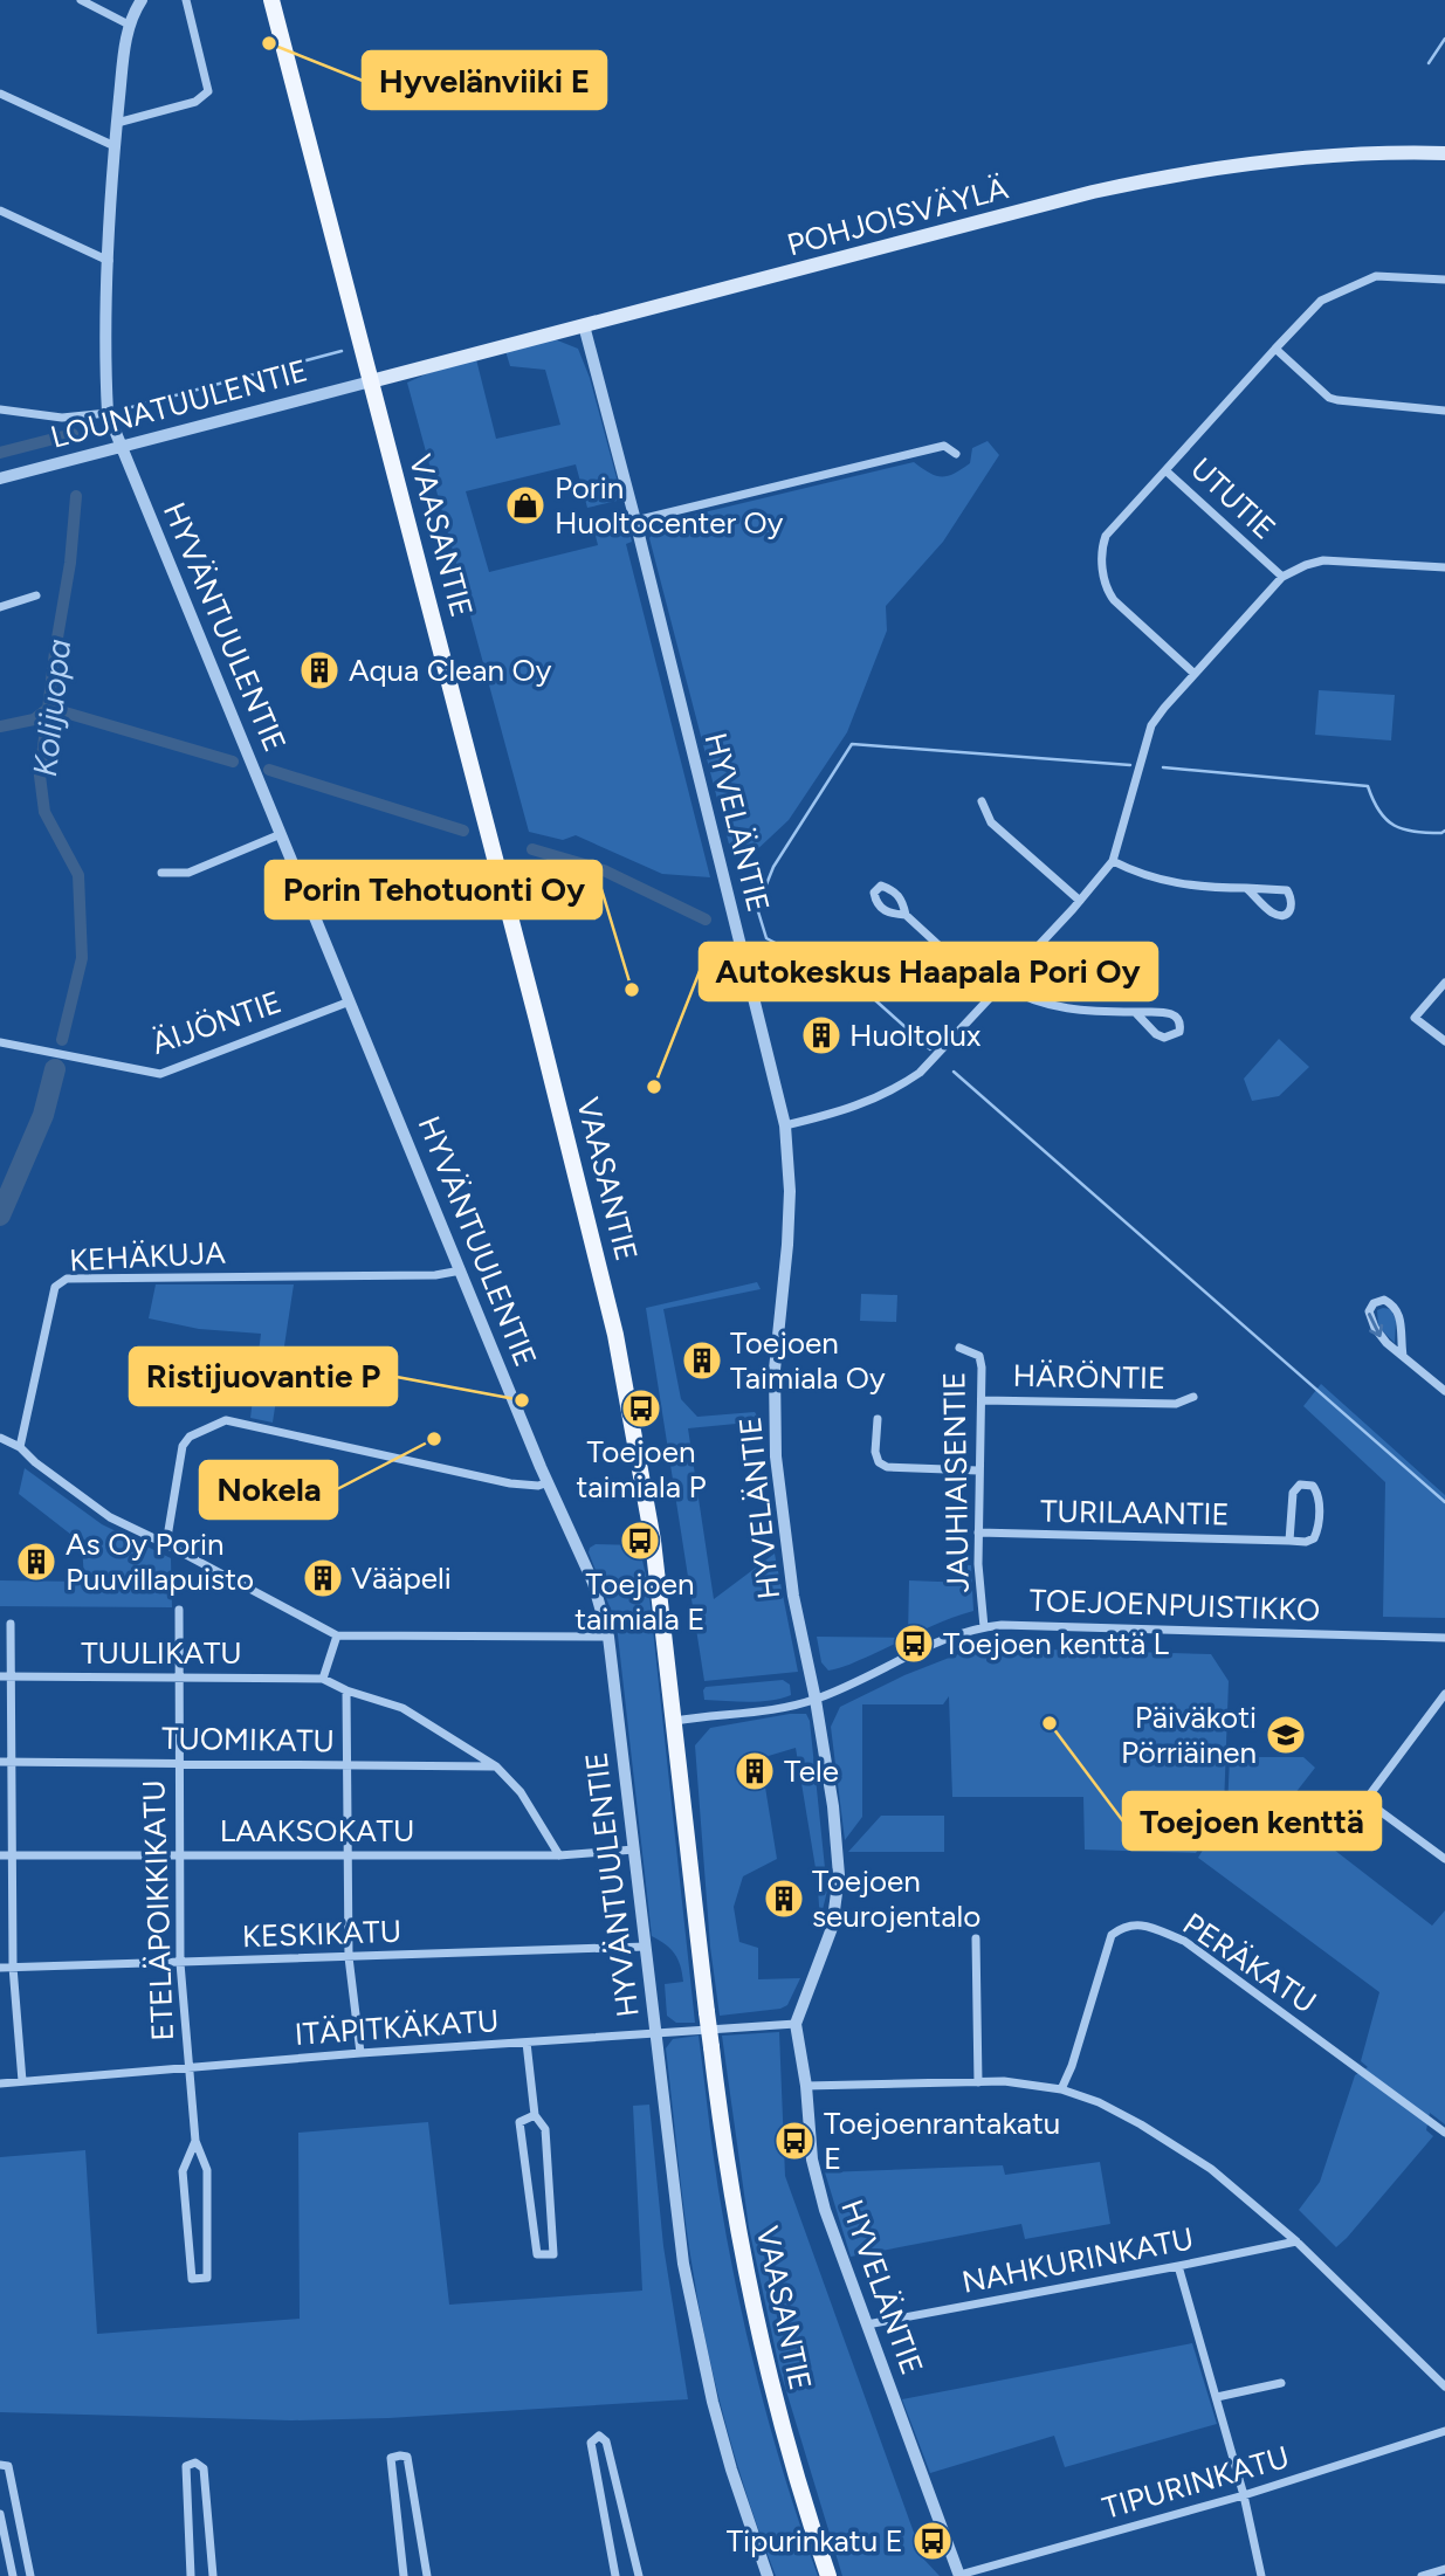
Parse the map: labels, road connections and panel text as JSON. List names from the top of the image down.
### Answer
{
  "streets": {
    "main road": ["POHJOISVÄYLÄ", "VAASANTIE"],
    "street": [
      "LOUNATUULENTIE",
      "UTUTIE",
      "HYVÄNTUULENTIE",
      "HYVELÄNTIE",
      "ÄIJÖNTIE",
      "KEHÄKUJA",
      "HÄRÖNTIE",
      "JAUHIAISENTIE",
      "TURILAANTIE",
      "TOEJOENPUISTIKKO",
      "TUULIKATU",
      "TUOMIKATU",
      "LAAKSOKATU",
      "ETELÄPOIKKIKATU",
      "KESKIKATU",
      "PERÄKATU",
      "ITÄPITKÄKATU",
      "NAHKURINKATU",
      "TIPURINKATU"
    ]
  },
  "crossings": [
    ["POHJOISVÄYLÄ", "LOUNATUULENTIE"],
    ["POHJOISVÄYLÄ", "VAASANTIE"],
    ["POHJOISVÄYLÄ", "HYVELÄNTIE"],
    ["LOUNATUULENTIE", "VAASANTIE"],
    ["LOUNATUULENTIE", "HYVÄNTUULENTIE"],
    ["VAASANTIE", "TOEJOENPUISTIKKO"],
    ["HYVÄNTUULENTIE", "ÄIJÖNTIE"],
    ["HYVÄNTUULENTIE", "KEHÄKUJA"],
    ["HYVÄNTUULENTIE", "LAAKSOKATU"],
    ["HYVÄNTUULENTIE", "KESKIKATU"],
    ["HYVÄNTUULENTIE", "ITÄPITKÄKATU"],
    ["HYVELÄNTIE", "TOEJOENPUISTIKKO"],
    ["HYVELÄNTIE", "ITÄPITKÄKATU"],
    ["HYVELÄNTIE", "NAHKURINKATU"],
    ["HYVELÄNTIE", "TIPURINKATU"],
    ["HÄRÖNTIE", "JAUHIAISENTIE"],
    ["JAUHIAISENTIE", "TURILAANTIE"],
    ["JAUHIAISENTIE", "TOEJOENPUISTIKKO"],
    ["TUULIKATU", "ETELÄPOIKKIKATU"],
    ["TUOMIKATU", "ETELÄPOIKKIKATU"],
    ["LAAKSOKATU", "ETELÄPOIKKIKATU"],
    ["ETELÄPOIKKIKATU", "KESKIKATU"],
    ["ETELÄPOIKKIKATU", "ITÄPITKÄKATU"]
  ],
  "water": ["Kolijuopa"],
  "places": {
    "other": [
      "Hyvelänviiki E",
      "Porin Tehotuonti Oy",
      "Autokeskus Haapala Pori Oy",
      "Ristijuovantie P",
      "Nokela",
      "Toejoen kenttä"
    ],
    "shop": ["Porin Huoltocenter Oy"],
    "building": [
      "Aqua Clean Oy",
      "Huoltolux",
      "Toejoen Taimiala Oy",
      "As Oy Porin Puuvillapuisto",
      "Vääpeli",
      "Tele",
      "Toejoen seurojentalo"
    ],
    "bus stop": [
      "Toejoen taimiala P",
      "Toejoen taimiala E",
      "Toejoen kenttä L",
      "Toejoenrantakatu E",
      "Tipurinkatu E"
    ],
    "school or university": ["Päiväkoti Pörriäinen"]
  }
}
